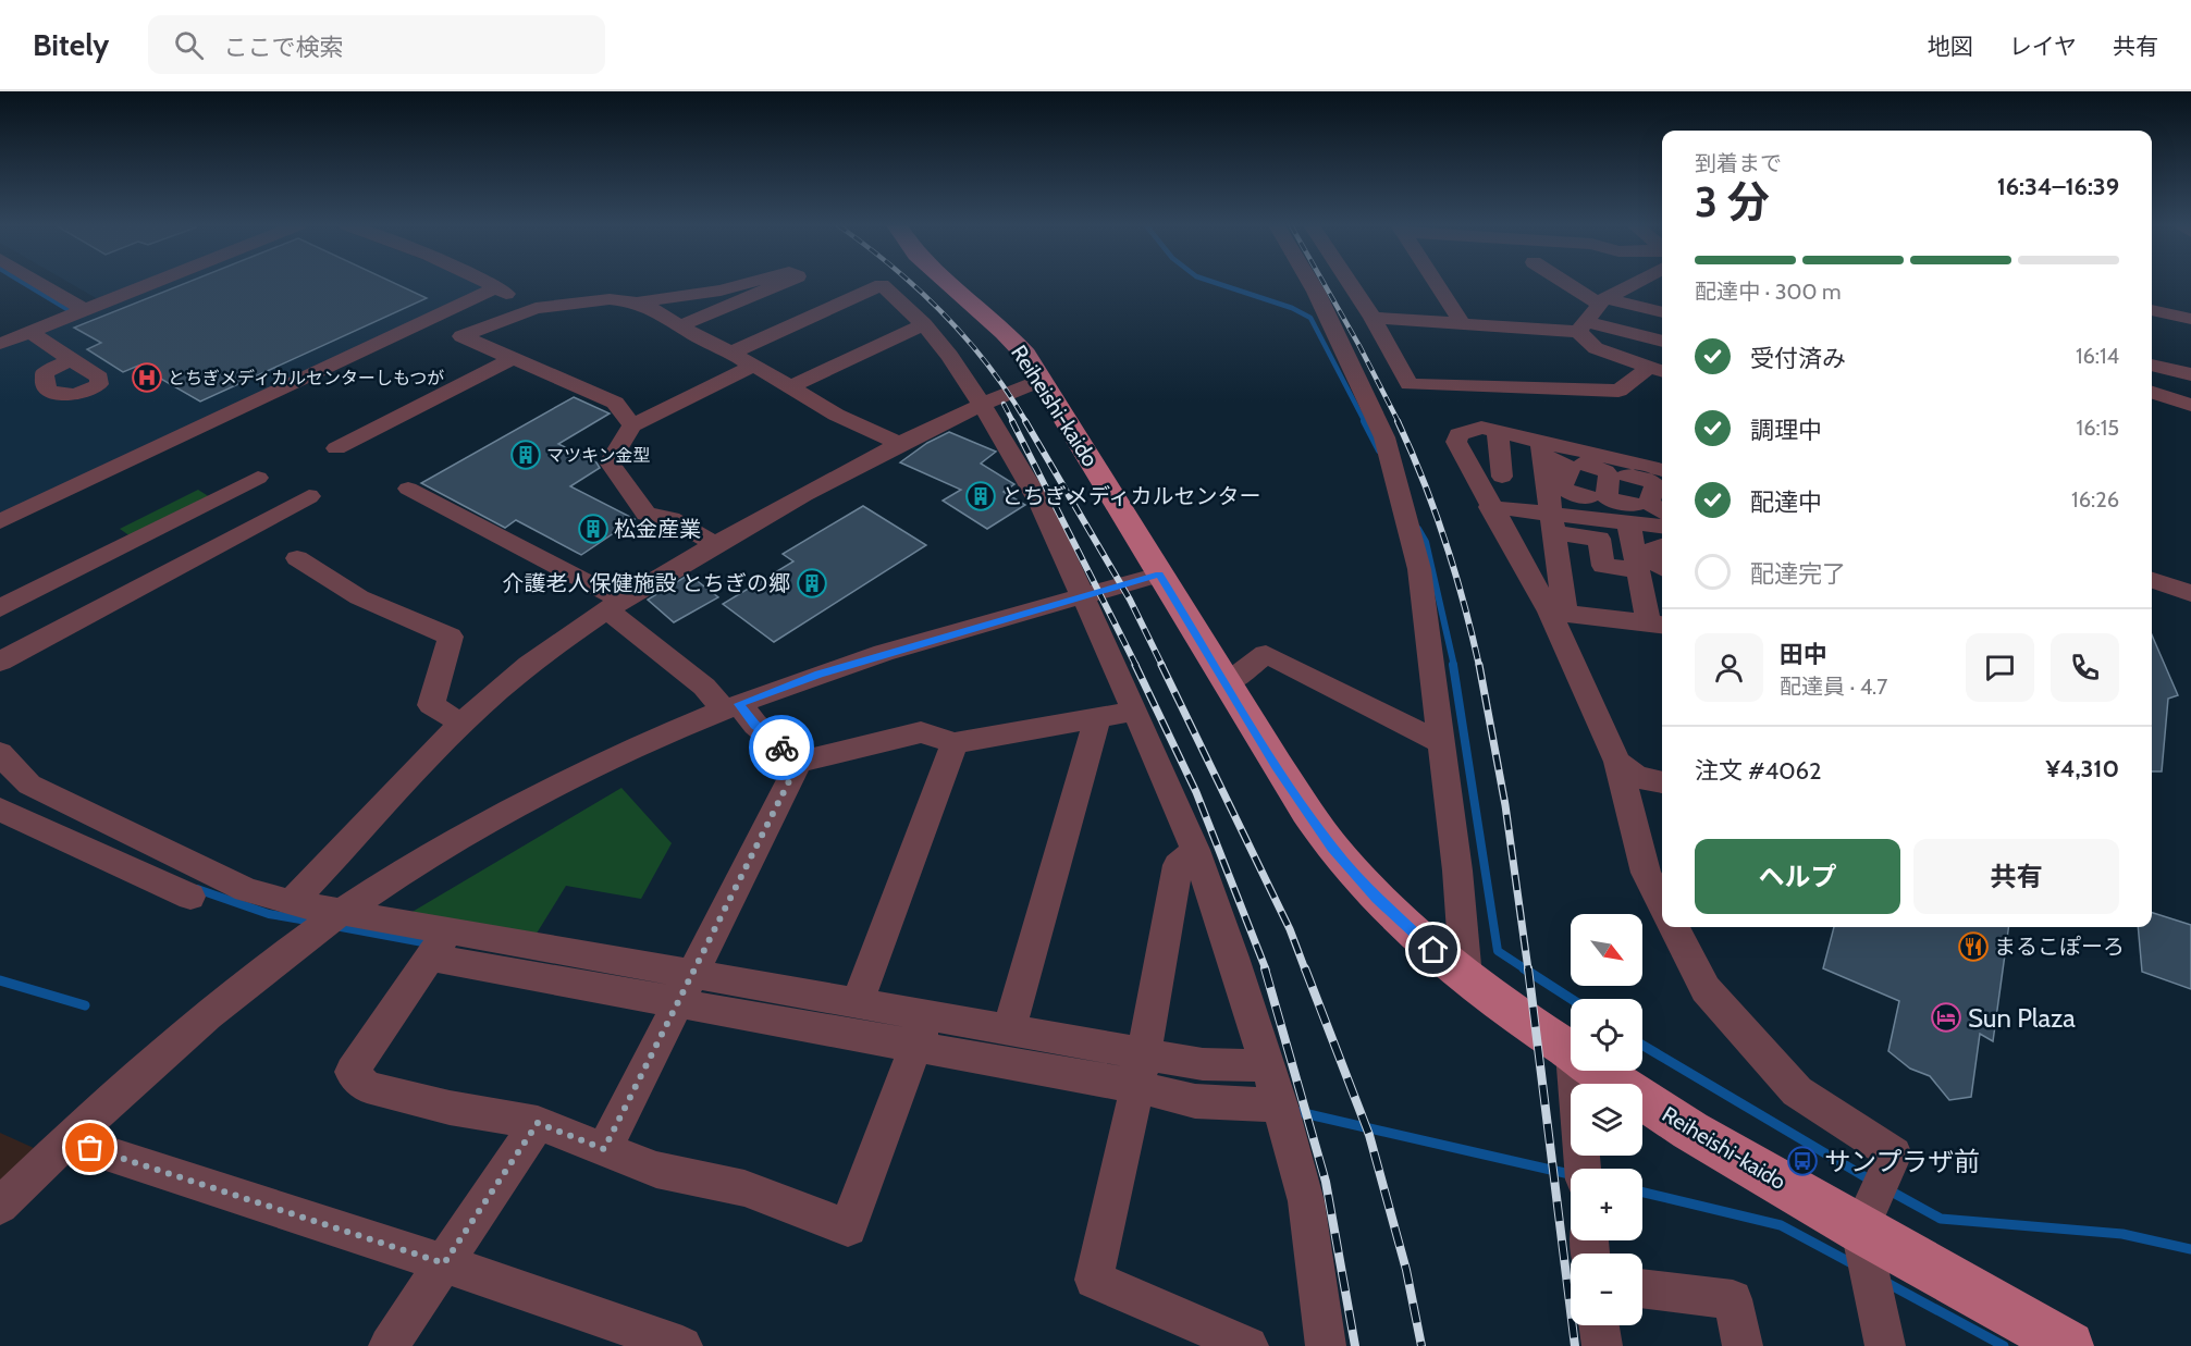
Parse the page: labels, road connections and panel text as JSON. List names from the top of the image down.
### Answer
{
  "streets": {
    "main road": ["Reiheishi-kaido"]
  },
  "places": {
    "hospital": ["とちぎメディカルセンターしもつが"],
    "building": [
      "マツキン金型",
      "とちぎメディカルセンター",
      "松金産業",
      "介護老人保健施設 とちぎの郷"
    ],
    "restaurant": ["まるこぽーろ"],
    "hotel": ["Sun Plaza"],
    "bus stop": ["サンプラザ前"]
  },
  "north": "bottom right",
  "page": {
    "header": "Bitely",
    "search": "ここで検索",
    "nav": ["地図", "レイヤ", "共有"],
    "heading": ["3 分", "到着まで", "16:34–16:39"],
    "panel": [
      "田中",
      "配達員 · 4.7",
      "注文 #4062",
      "¥4,310"
    ],
    "bar": "配達中 · 300 m",
    "list": [
      ["受付済み", "16:14"],
      ["調理中", "16:15"],
      ["配達中", "16:26"],
      "配達完了"
    ],
    "buttons": ["ヘルプ", "共有"],
    "map_buttons": ["+", "−"]
  }
}
